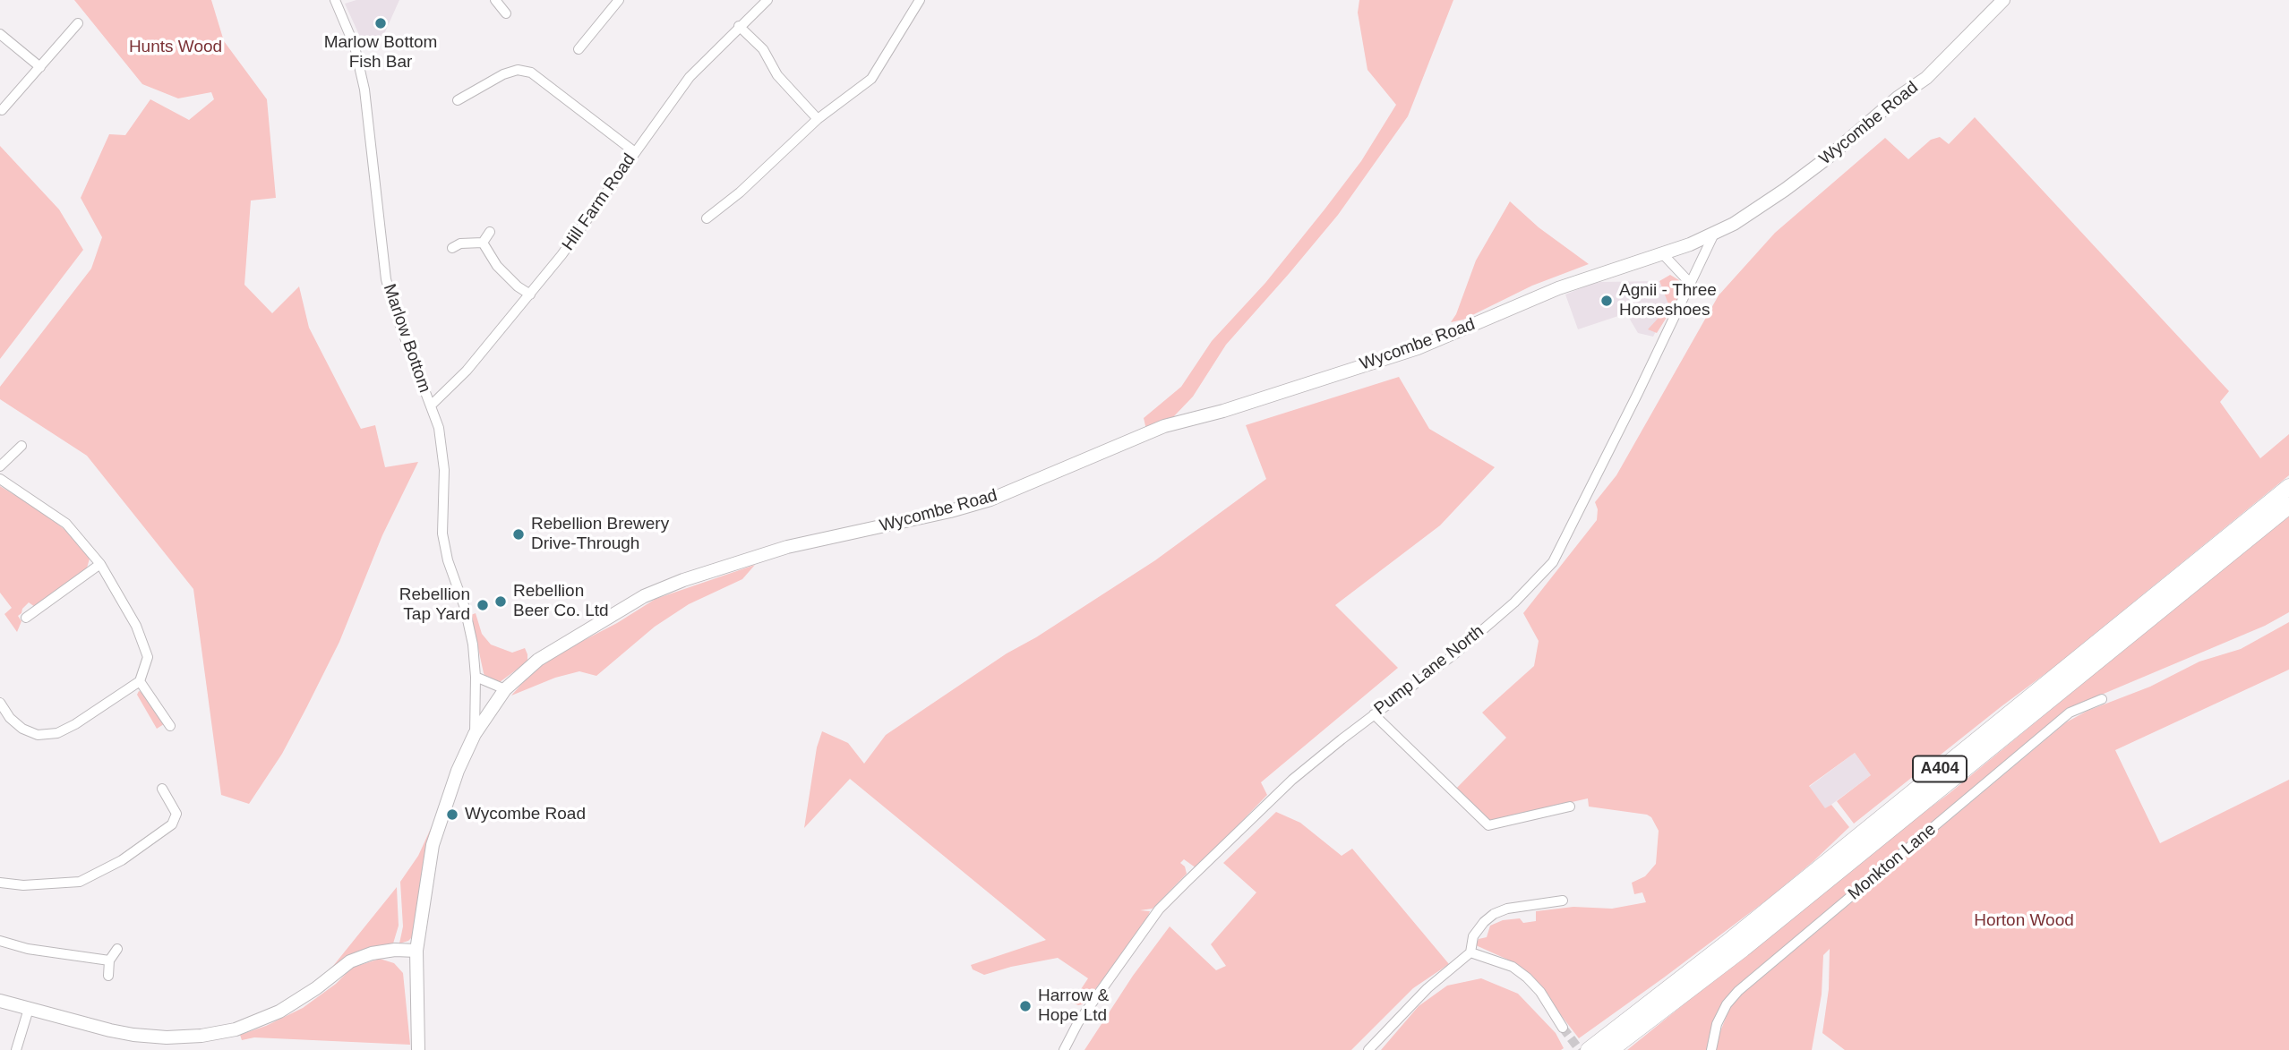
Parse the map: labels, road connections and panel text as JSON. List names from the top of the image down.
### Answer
{
  "streets": {
    "highway": ["A404"],
    "street": [
      "Wycombe Road",
      "Hill Farm Road",
      "Marlow Bottom",
      "Pump Lane North",
      "Monkton Lane"
    ]
  },
  "crossings": [
    ["Wycombe Road", "Marlow Bottom"],
    ["Wycombe Road", "Pump Lane North"],
    ["Hill Farm Road", "Marlow Bottom"]
  ],
  "parks": ["Hunts Wood", "Horton Wood"],
  "places": [
    "Marlow Bottom Fish Bar",
    "Agnii - Three Horseshoes",
    "Rebellion Brewery Drive-Through",
    "Rebellion Beer Co. Ltd",
    "Rebellion Tap Yard",
    "Wycombe Road",
    "Harrow & Hope Ltd"
  ]
}
